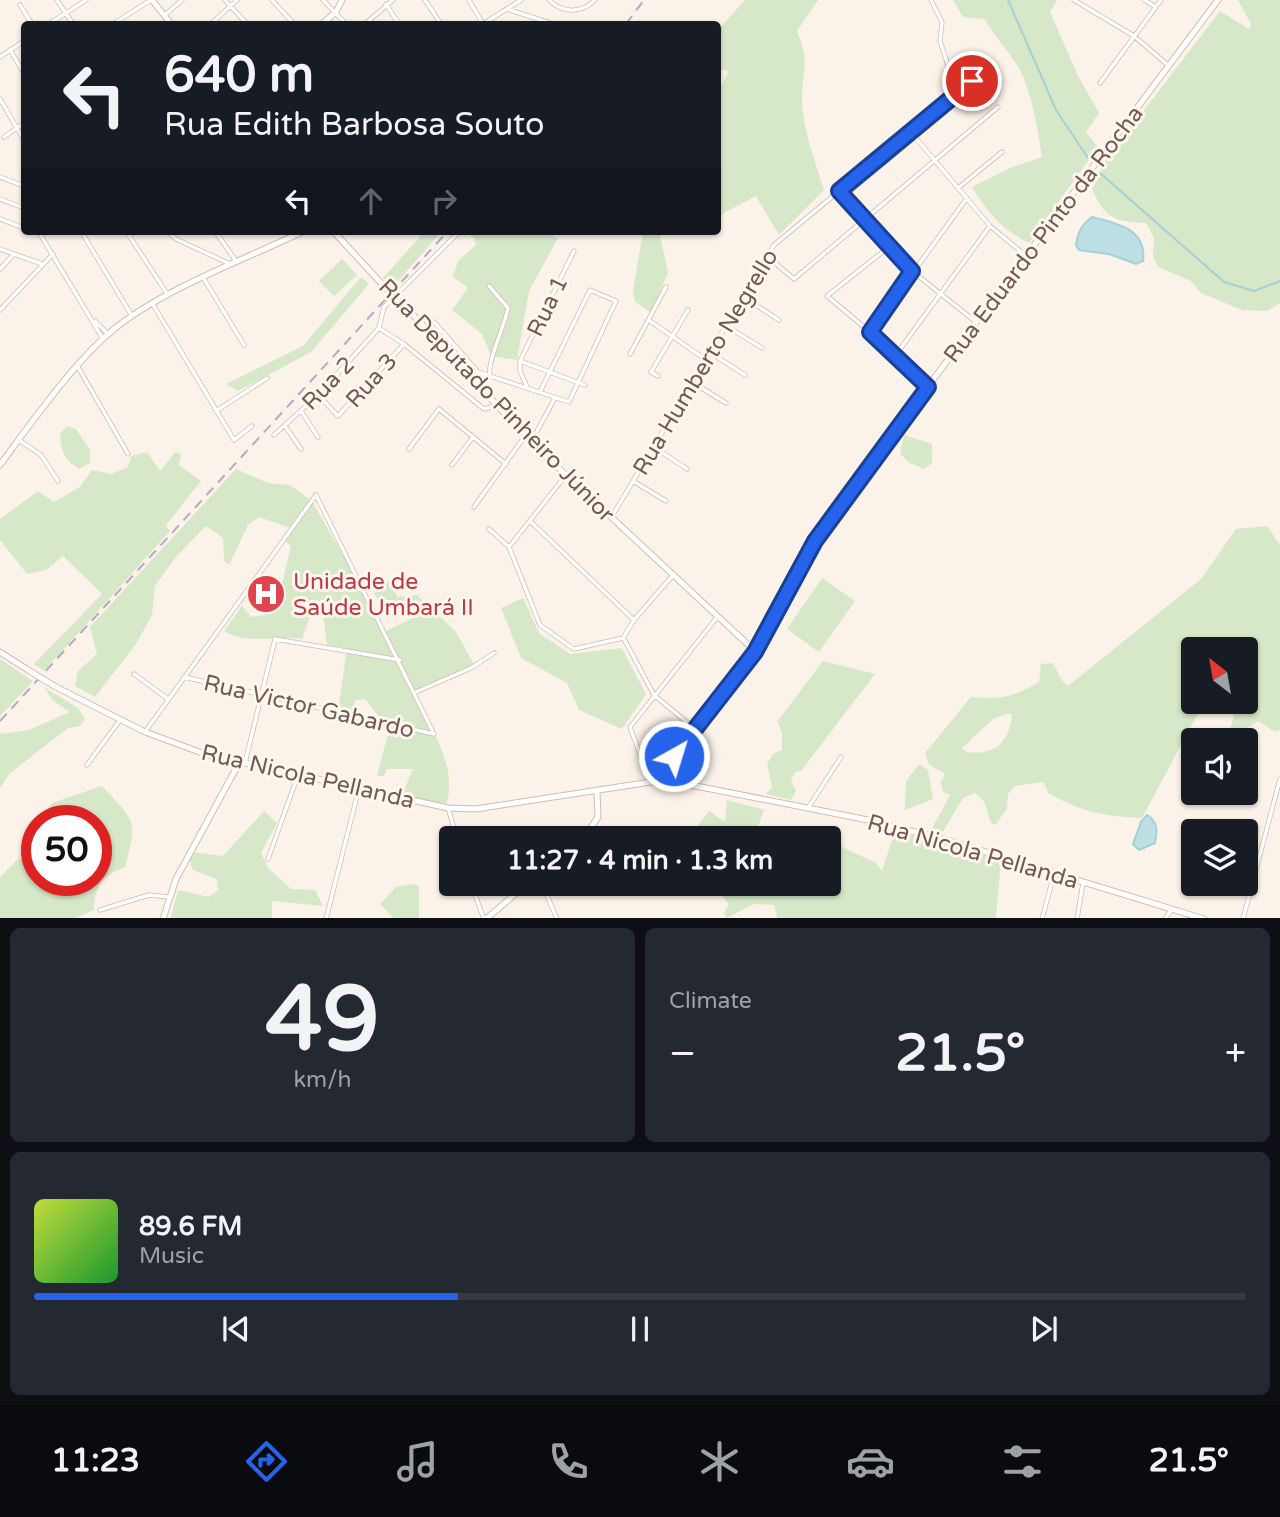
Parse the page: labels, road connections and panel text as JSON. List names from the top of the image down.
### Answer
{
  "streets": {
    "main road": ["Rua Eduardo Pinto da Rocha", "Rua Deputado Pinheiro Júnior", "Rua Nicola Pellanda"],
    "street": [
      "Rua 1",
      "Rua Humberto Negrello",
      "Rua 3",
      "Rua 2",
      "Rua Victor Gabardo"
    ]
  },
  "crossings": [
    ["Rua Eduardo Pinto da Rocha", "Rua Deputado Pinheiro Júnior"],
    ["Rua Eduardo Pinto da Rocha", "Rua Nicola Pellanda"],
    ["Rua Humberto Negrello", "Rua Deputado Pinheiro Júnior"],
    ["Rua 3", "Rua 2"]
  ],
  "places": {
    "hospital": ["Unidade de Saúde Umbará II"]
  },
  "north": "top left",
  "page": {
    "turn": ["640 m", "Rua Edith Barbosa Souto"],
    "limit": "50",
    "trip": "11:27 · 4 min · 1.3 km",
    "tile": [
      ["49", "km/h"],
      "Climate"
    ],
    "heat": ["−", "21.5°", "+"],
    "song": ["89.6 FM", "Music"],
    "tabs": ["11:23", "21.5°"]
  }
}
